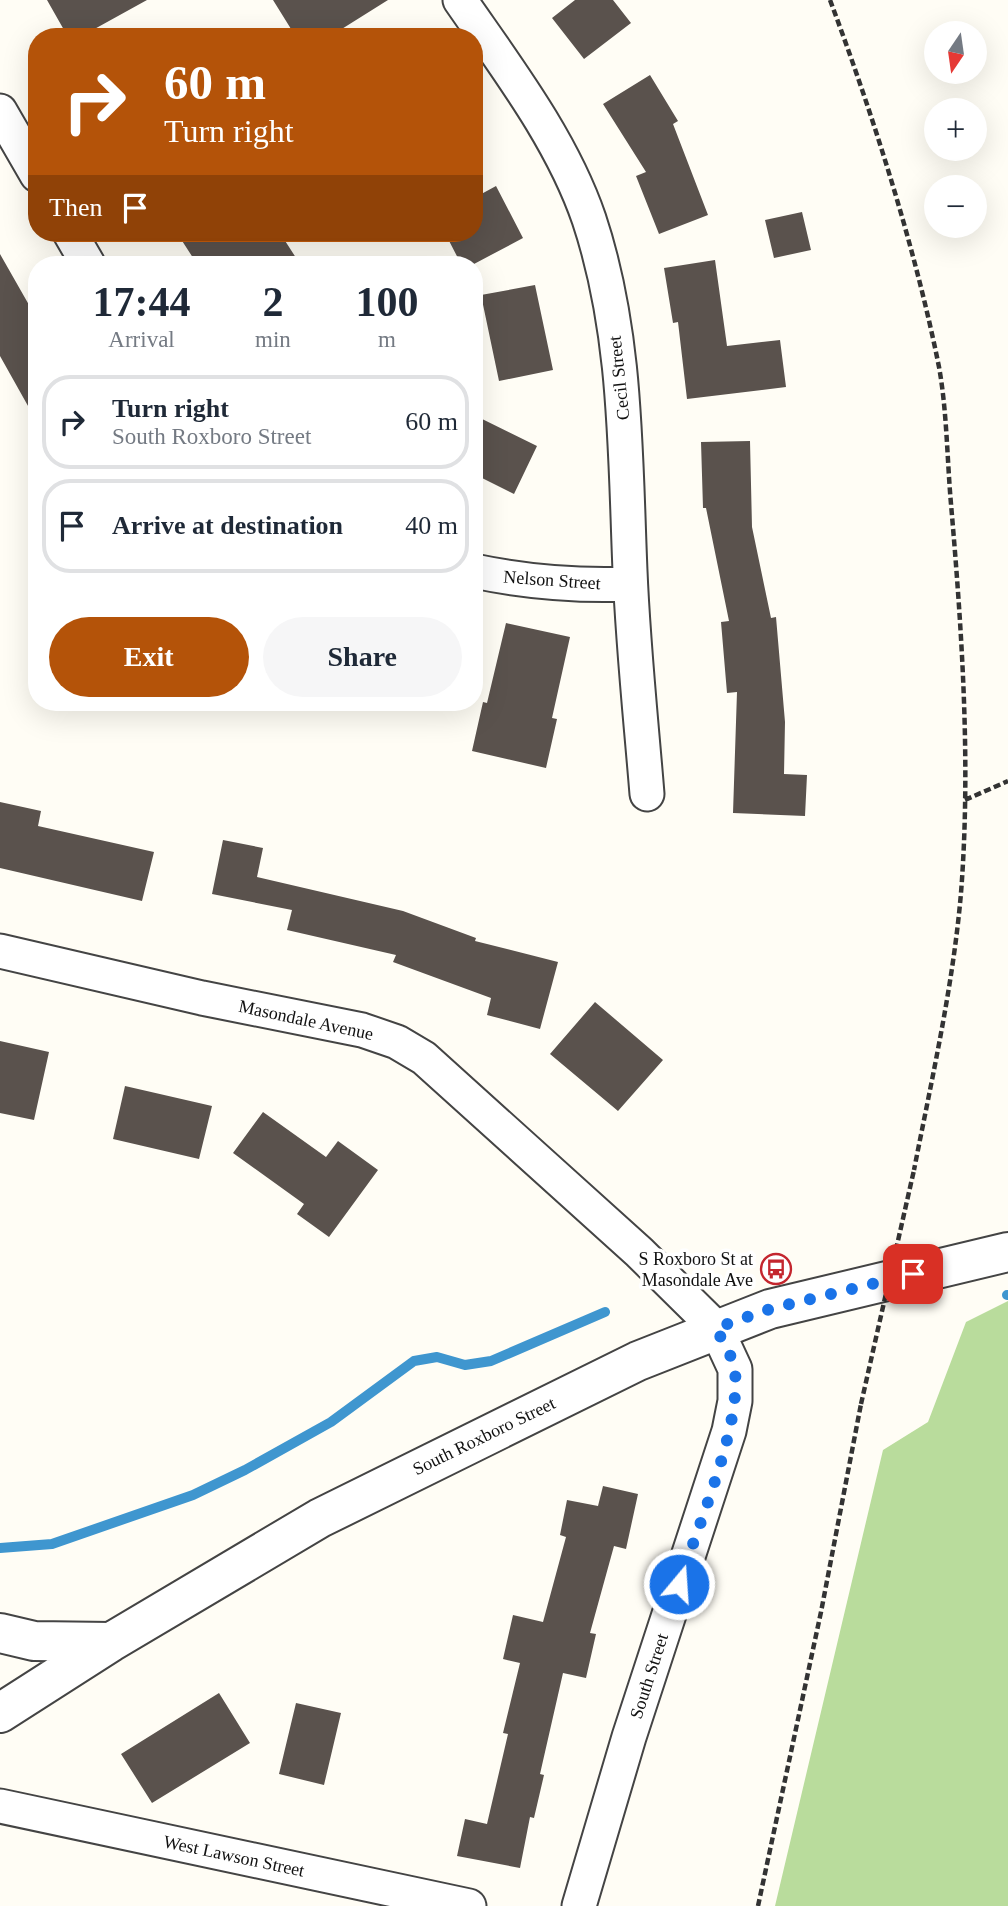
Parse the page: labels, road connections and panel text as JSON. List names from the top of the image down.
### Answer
{
  "streets": {
    "street": [
      "Cecil Street",
      "Nelson Street",
      "Masondale Avenue",
      "South Roxboro Street",
      "South Street",
      "West Lawson Street"
    ]
  },
  "crossings": [
    ["Cecil Street", "Nelson Street"],
    ["Masondale Avenue", "South Roxboro Street"],
    ["Masondale Avenue", "South Street"],
    ["South Roxboro Street", "South Street"]
  ],
  "places": {
    "bus stop": ["S Roxboro St at Masondale Ave"]
  },
  "north": "bottom",
  "page": {
    "map_buttons": ["+", "−"],
    "turn": ["60 m", "Turn right"],
    "then": "Then",
    "eta": [
      "17:44",
      "Arrival",
      "2",
      "min",
      "100",
      "m"
    ],
    "list": [
      {
        "name": "Turn right",
        "note": "South Roxboro Street",
        "value": "60 m"
      },
      {
        "name": "Arrive at destination",
        "value": "40 m"
      }
    ],
    "buttons": ["Exit", "Share"]
  }
}
